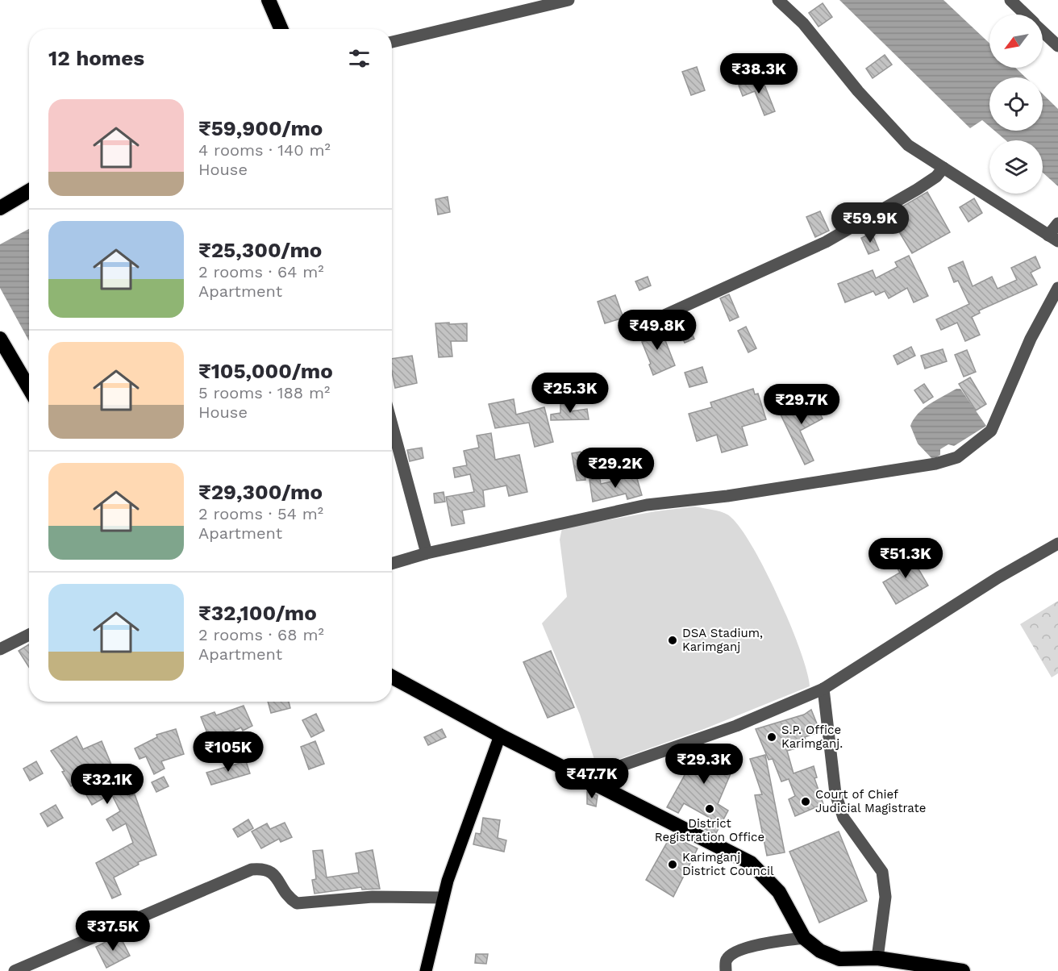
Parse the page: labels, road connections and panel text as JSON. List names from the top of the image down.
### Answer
{
  "places": [
    "DSA Stadium, Karimganj",
    "S.P. Office Karimganj.",
    "Court of Chief Judicial Magistrate",
    "District Registration Office",
    "Karimganj District Council"
  ],
  "north": "bottom left",
  "page": {
    "heading": "12 homes",
    "price": [
      "₹38.3K",
      "₹59.9K",
      "₹49.8K",
      "₹25.3K",
      "₹29.7K",
      "₹29.2K",
      "₹51.3K",
      "₹105K",
      "₹29.3K",
      "₹47.7K",
      "₹32.1K",
      "₹37.5K"
    ],
    "list": [
      {
        "name": "₹59,900/mo",
        "note": "4 rooms · 140 m² · House"
      },
      {
        "name": "₹25,300/mo",
        "note": "2 rooms · 64 m² · Apartment"
      },
      {
        "name": "₹105,000/mo",
        "note": "5 rooms · 188 m² · House"
      },
      {
        "name": "₹29,300/mo",
        "note": "2 rooms · 54 m² · Apartment"
      },
      {
        "name": "₹32,100/mo",
        "note": "2 rooms · 68 m² · Apartment"
      }
    ]
  }
}
